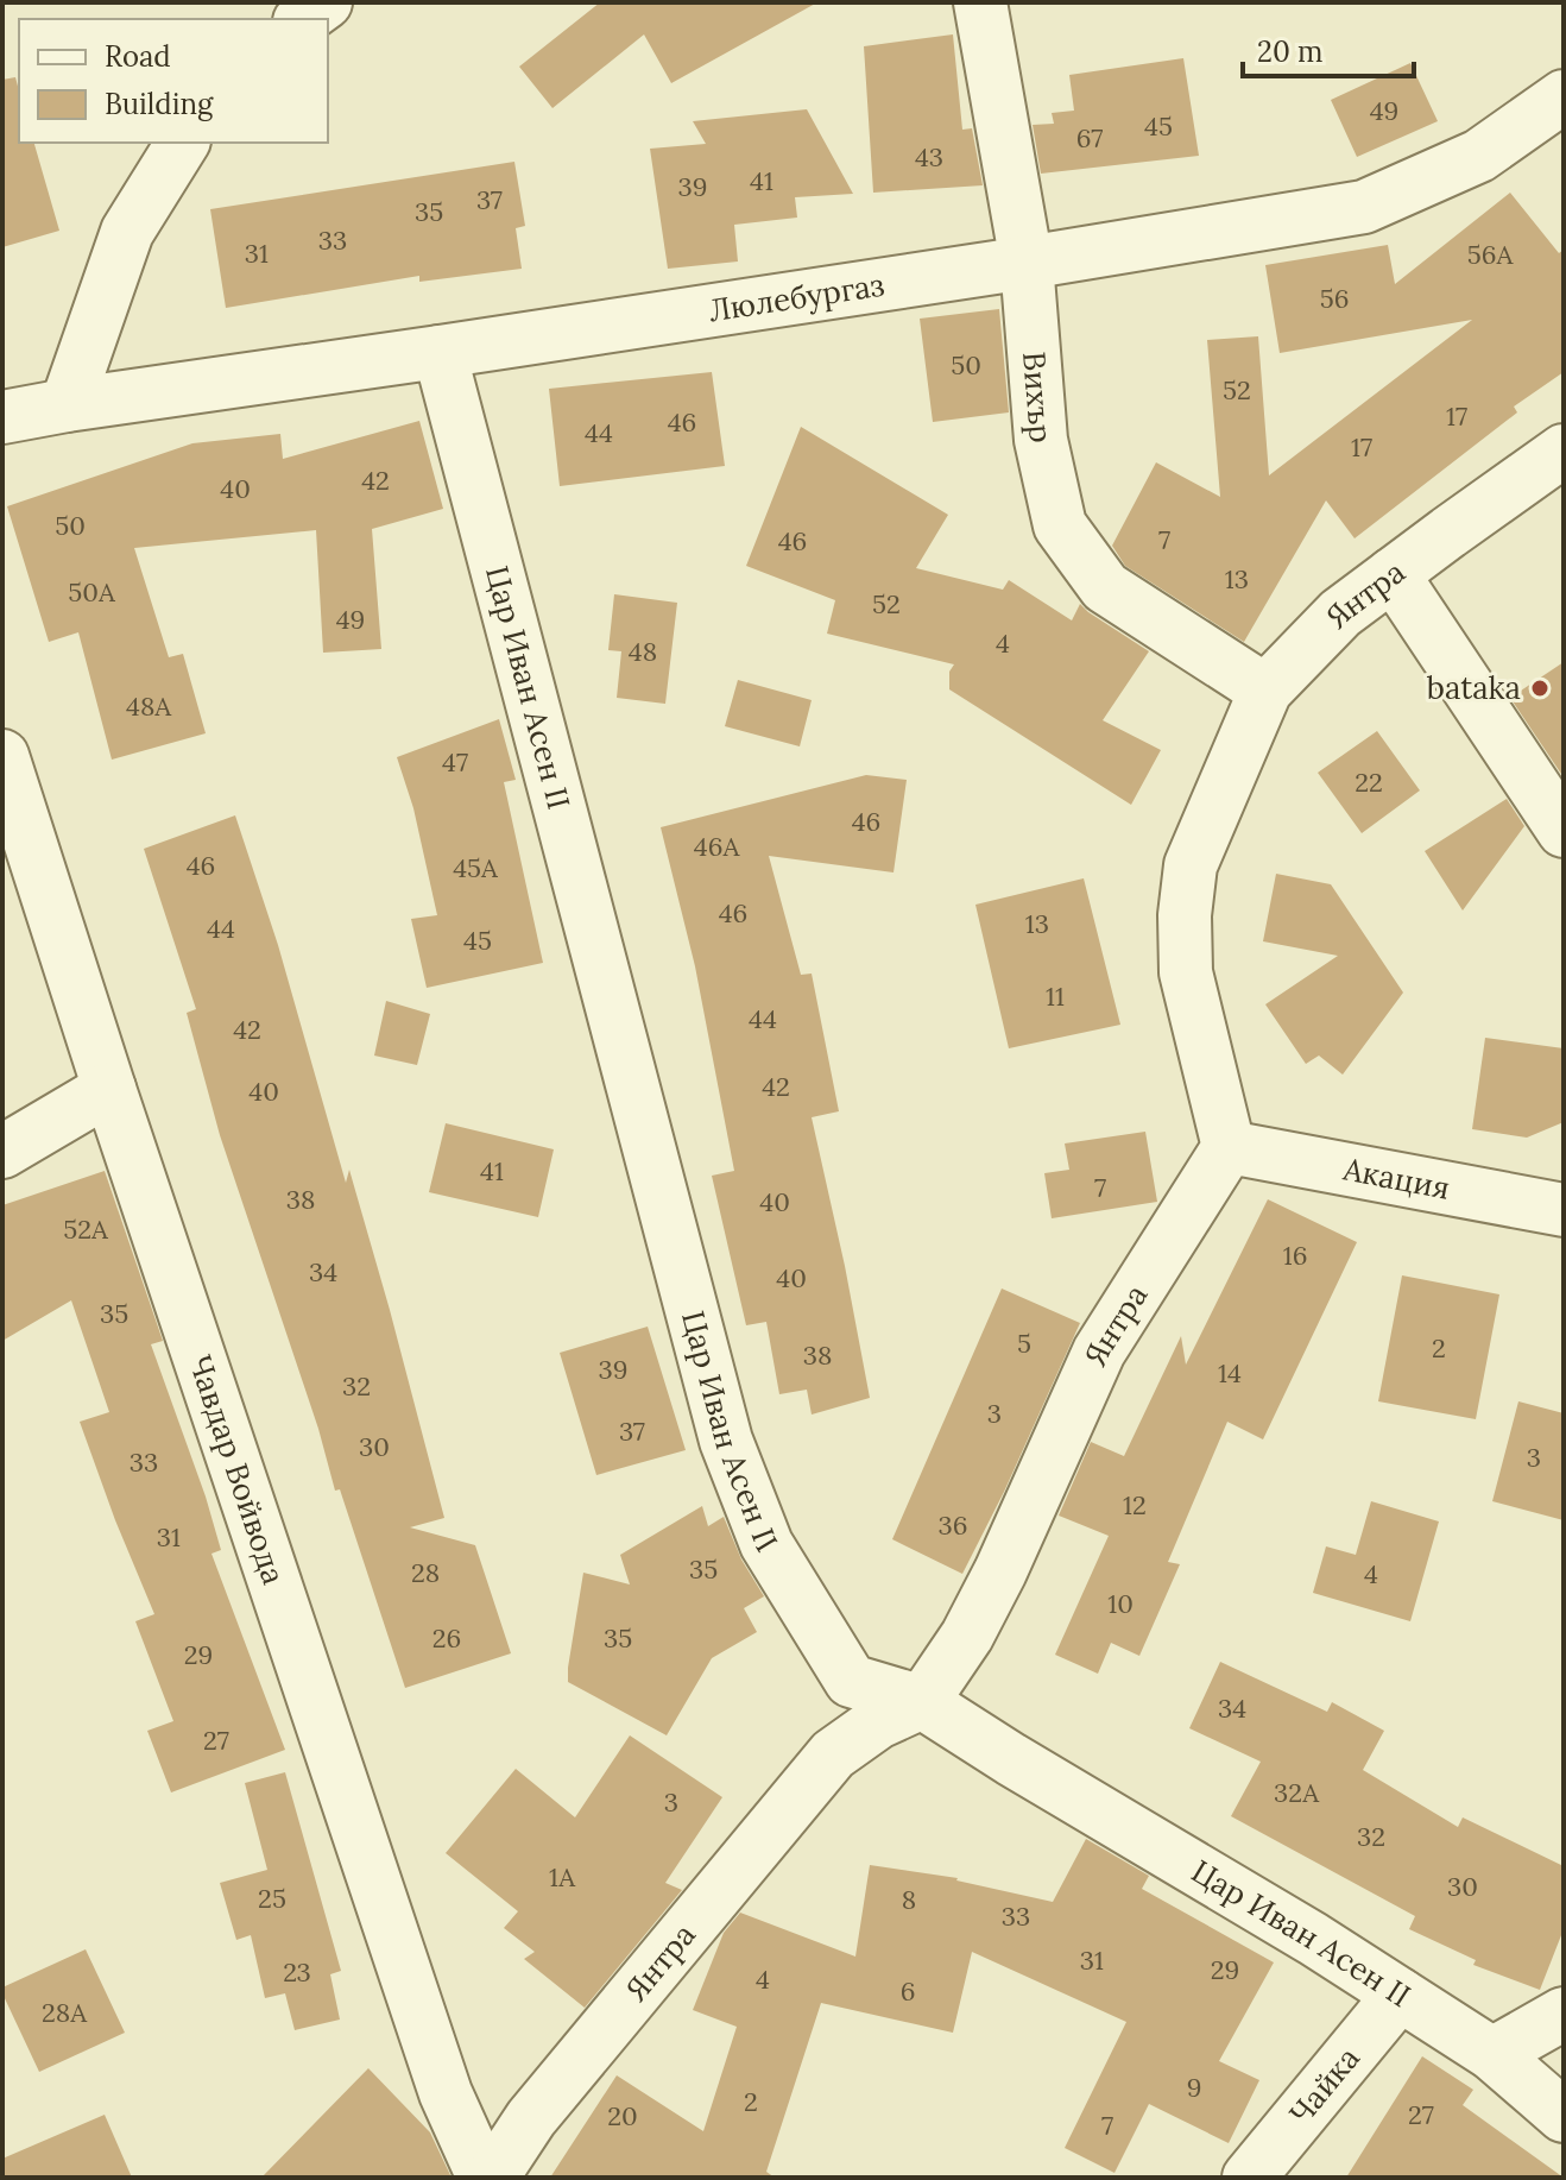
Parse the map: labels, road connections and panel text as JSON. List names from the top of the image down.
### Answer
{
  "streets": {
    "street": [
      "Люлебургаз",
      "Вихър",
      "Янтра",
      "Цар Иван Асен II",
      "Акация",
      "Чавдар Войвода",
      "Чайка"
    ]
  },
  "crossings": [
    ["Люлебургаз", "Вихър"],
    ["Люлебургаз", "Цар Иван Асен II"],
    ["Вихър", "Янтра"],
    ["Янтра", "Цар Иван Асен II"],
    ["Янтра", "Акация"],
    ["Цар Иван Асен II", "Чайка"]
  ],
  "places": ["bataka"],
  "house_numbers": [
    "49",
    "45",
    "67",
    "43",
    "41",
    "39",
    "37",
    "35",
    "33",
    "31",
    "56А",
    "56",
    "50",
    "52",
    "17",
    "46",
    "44",
    "17",
    "42",
    "40",
    "50",
    "7",
    "46",
    "13",
    "50А",
    "52",
    "49",
    "4",
    "48",
    "48А",
    "47",
    "22",
    "46",
    "46А",
    "46",
    "45А",
    "46",
    "13",
    "44",
    "45",
    "11",
    "44",
    "42",
    "42",
    "40",
    "41",
    "7",
    "38",
    "40",
    "52А",
    "16",
    "34",
    "40",
    "35",
    "5",
    "2",
    "38",
    "39",
    "14",
    "32",
    "3",
    "37",
    "30",
    "3",
    "33",
    "12",
    "36",
    "31",
    "35",
    "28",
    "4",
    "10",
    "26",
    "35",
    "29",
    "34",
    "27",
    "32А",
    "3",
    "32",
    "1А",
    "30",
    "25",
    "8",
    "33",
    "31",
    "29",
    "23",
    "4",
    "6",
    "28А",
    "9",
    "2",
    "27",
    "20",
    "7"
  ],
  "legend": ["Road", "Building"],
  "scale_bar": "20 m"
}
